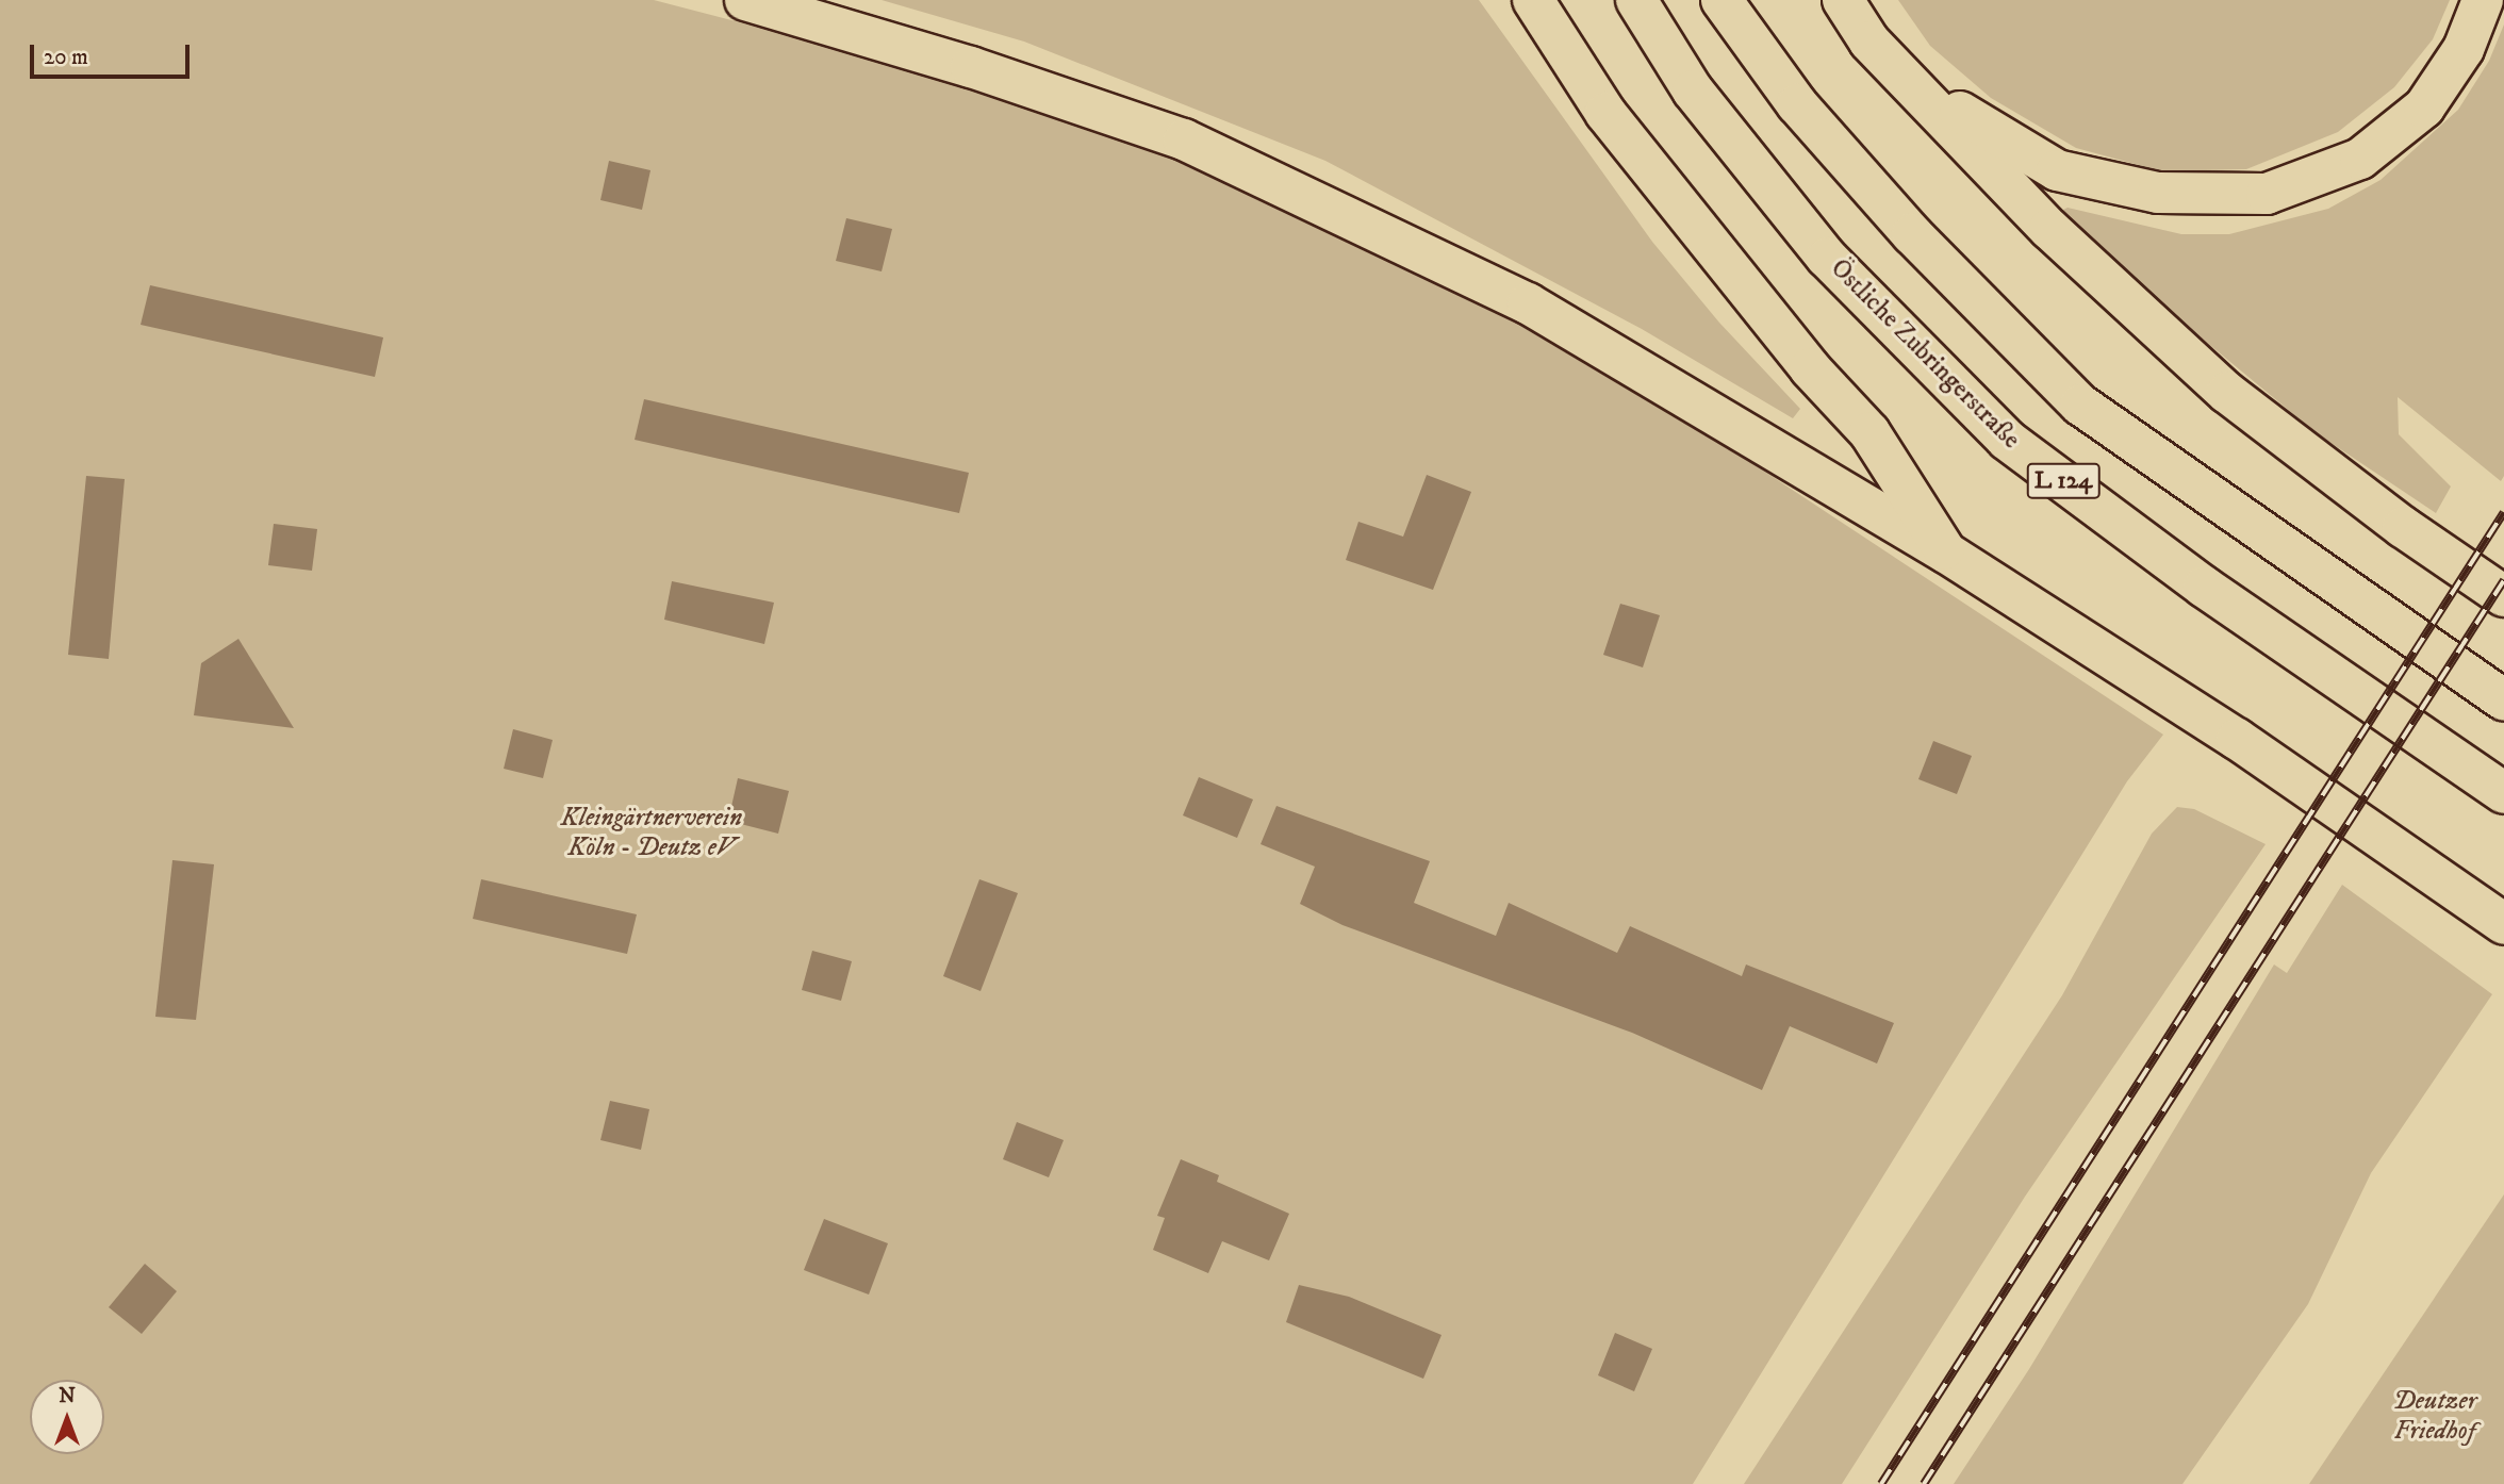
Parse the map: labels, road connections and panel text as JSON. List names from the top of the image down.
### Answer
{
  "streets": {
    "highway": ["Östliche Zubringerstraße", "L 124"]
  },
  "parks": ["Kleingärtnerverein Köln - Deutz eV", "Deutzer Friedhof"],
  "scale_bar": "20 m",
  "north": "top"
}
